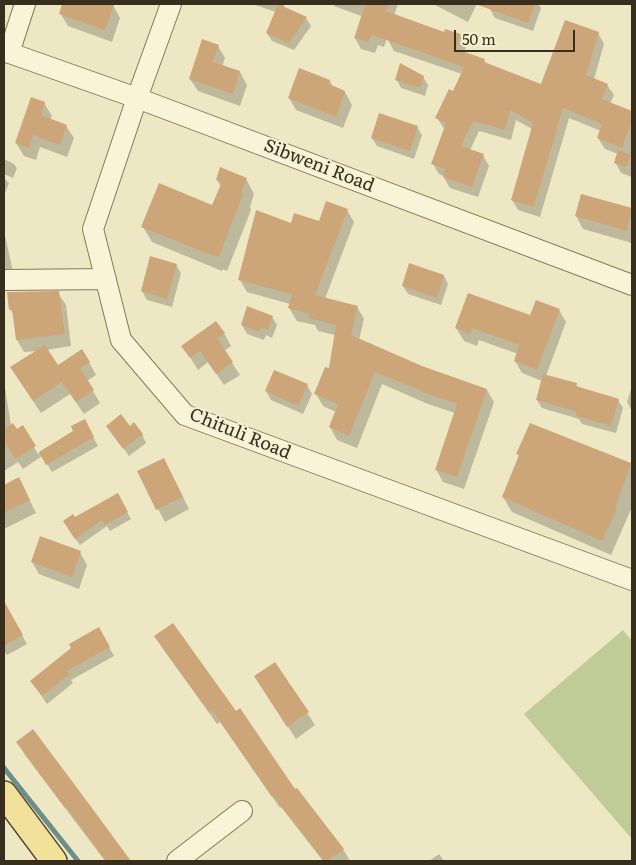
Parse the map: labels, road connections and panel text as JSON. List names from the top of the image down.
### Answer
{
  "streets": {
    "street": ["Sibweni Road", "Chituli Road"]
  },
  "crossings": [
    ["Sibweni Road", "Chituli Road"]
  ],
  "scale_bar": "50 m"
}
